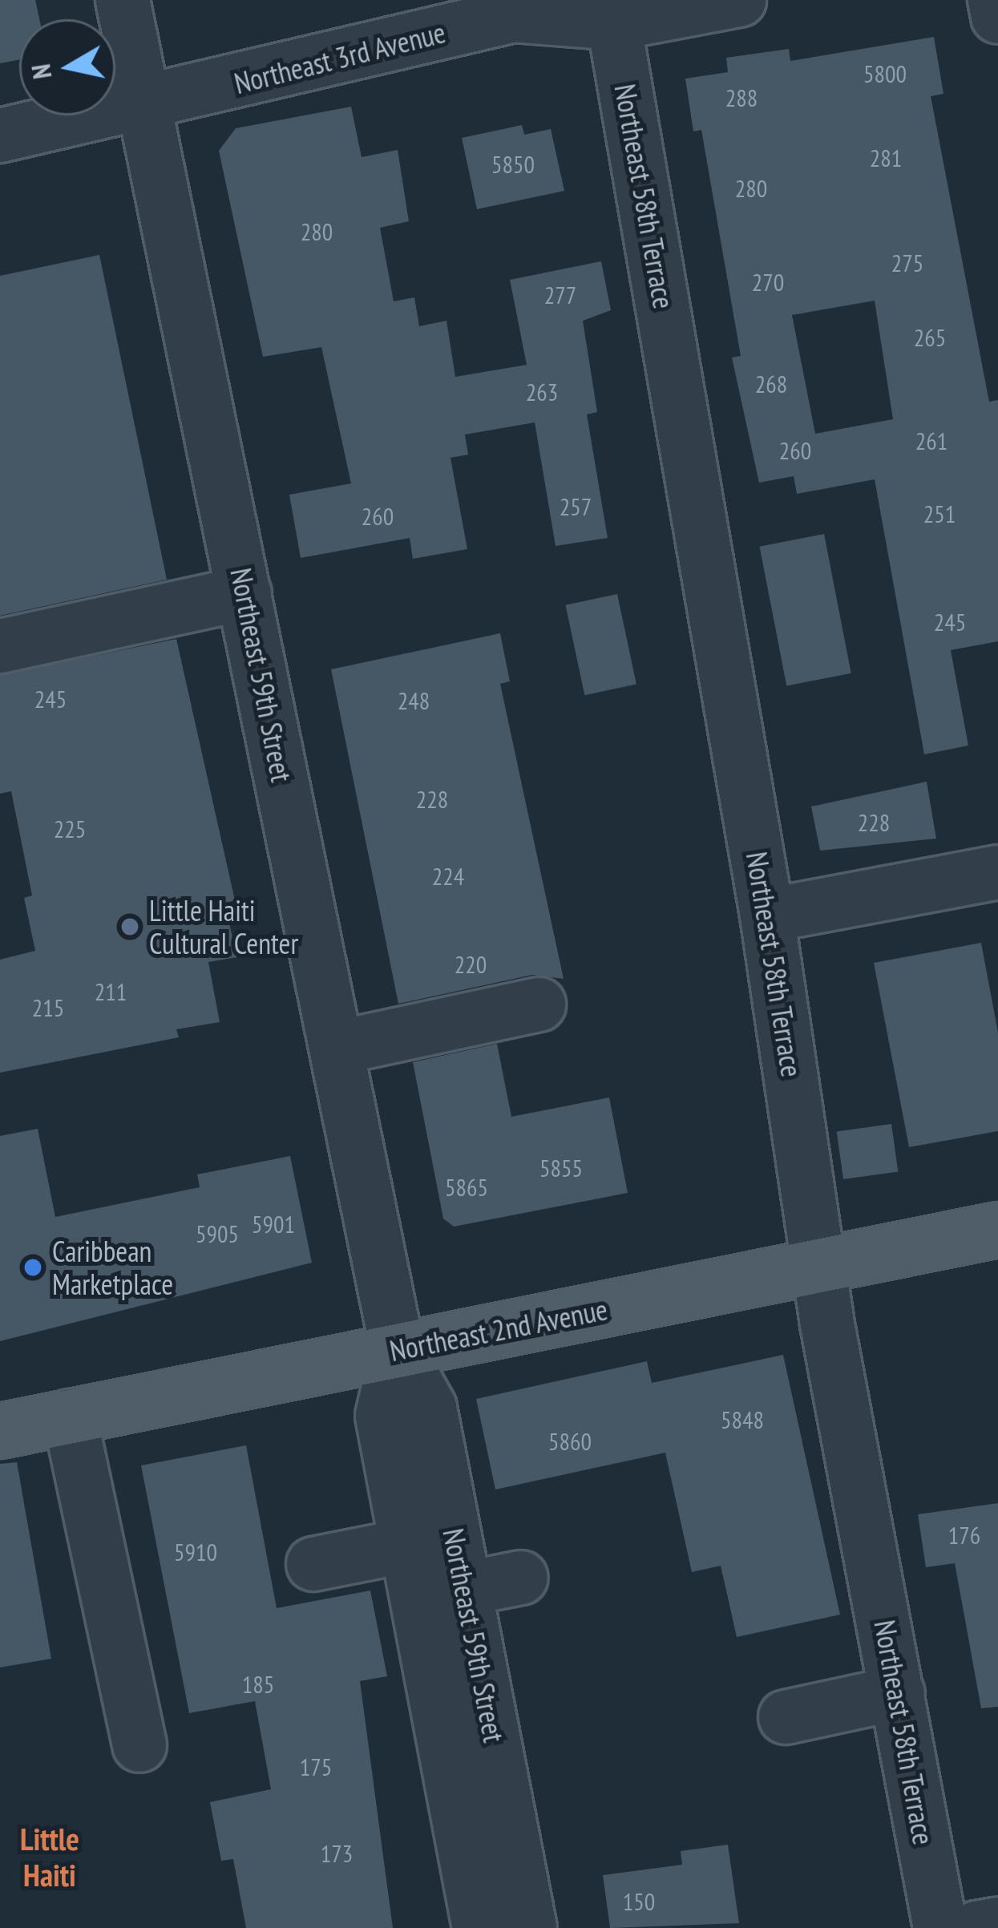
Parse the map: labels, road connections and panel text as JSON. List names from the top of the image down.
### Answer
{
  "streets": {
    "main road": ["Northeast 2nd Avenue"],
    "street": ["Northeast 3rd Avenue", "Northeast 58th Terrace", "Northeast 59th Street"]
  },
  "crossings": [
    ["Northeast 3rd Avenue", "Northeast 58th Terrace"],
    ["Northeast 3rd Avenue", "Northeast 59th Street"],
    ["Northeast 58th Terrace", "Northeast 2nd Avenue"],
    ["Northeast 59th Street", "Northeast 2nd Avenue"]
  ],
  "districts": ["Little Haiti"],
  "places": ["Little Haiti Cultural Center", "Caribbean Marketplace"],
  "house_numbers": [
    "5800",
    "288",
    "281",
    "5850",
    "280",
    "280",
    "275",
    "270",
    "277",
    "265",
    "268",
    "263",
    "261",
    "260",
    "257",
    "251",
    "260",
    "245",
    "245",
    "248",
    "228",
    "228",
    "225",
    "224",
    "220",
    "211",
    "215",
    "5855",
    "5865",
    "5901",
    "5905",
    "5848",
    "5860",
    "176",
    "5910",
    "185",
    "175",
    "173",
    "150"
  ],
  "north": "left"
}
